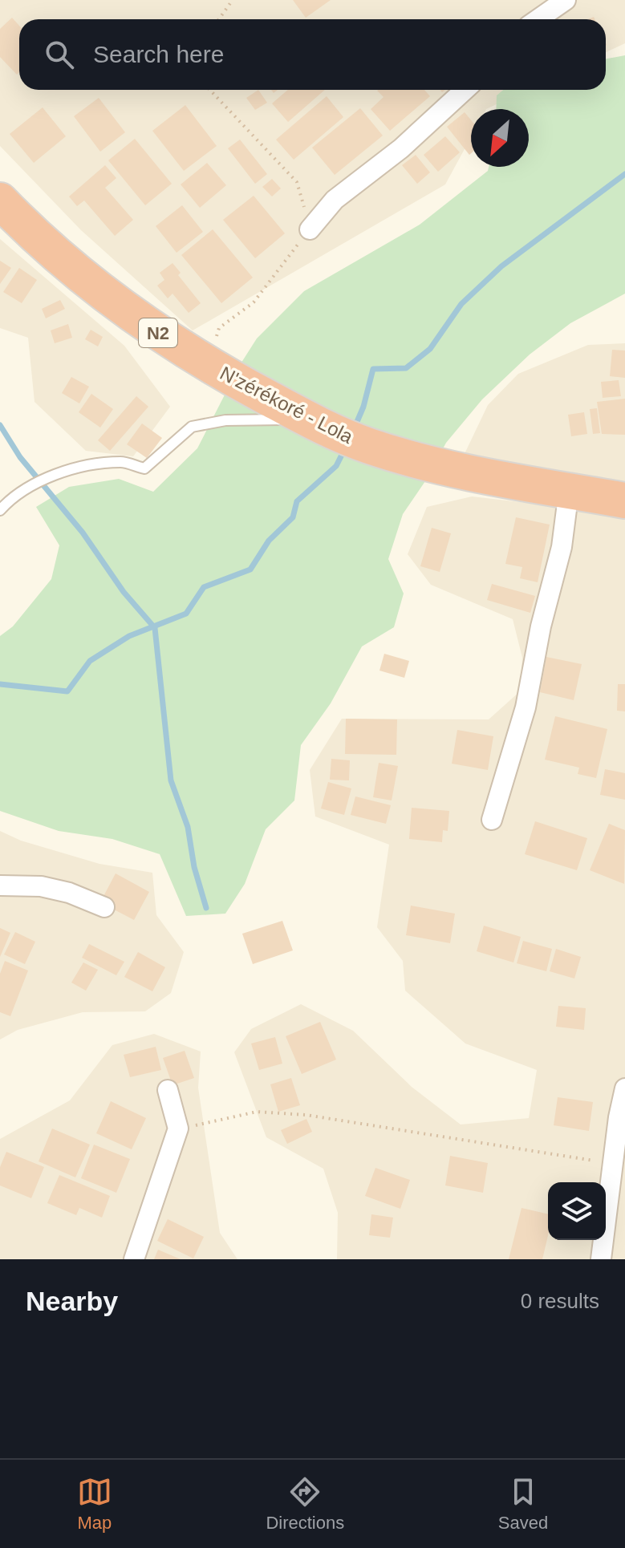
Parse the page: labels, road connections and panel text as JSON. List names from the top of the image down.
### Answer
{
  "streets": {
    "highway": ["N2", "N'zérékoré - Lola"]
  },
  "north": "bottom left",
  "page": {
    "search": "Search here",
    "heading": ["Nearby", "0 results"],
    "nav": ["Map", "Directions", "Saved"]
  }
}
